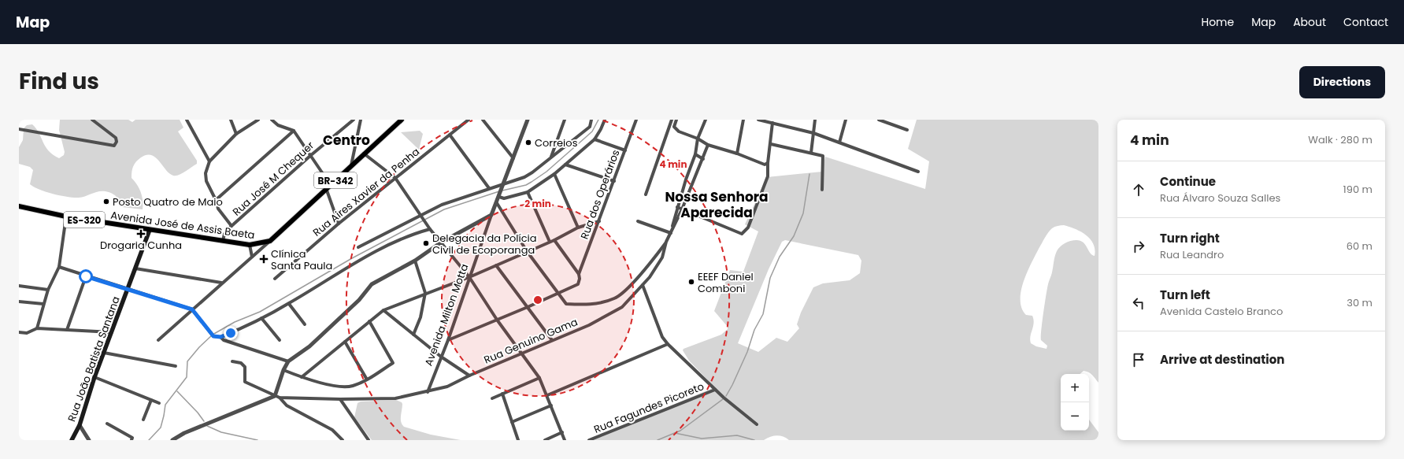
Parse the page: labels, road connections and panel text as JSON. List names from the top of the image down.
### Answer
{
  "streets": {
    "main road": [
      "BR-342",
      "ES-320",
      "Avenida José de Assis Baeta",
      "Rua João Batista Santana"
    ],
    "street": [
      "Rua José M Chequer",
      "Rua Aires Xavier da Penha",
      "Rua dos Operários",
      "Avenida Milton Motta",
      "Rua Genuino Gama",
      "Rua Fagundes Picoreto"
    ]
  },
  "crossings": [
    ["Rua José M Chequer", "Avenida José de Assis Baeta"],
    ["BR-342", "Avenida José de Assis Baeta"],
    ["Avenida José de Assis Baeta", "Rua João Batista Santana"],
    ["Avenida Milton Motta", "Rua Genuino Gama"]
  ],
  "districts": ["Centro", "Nossa Senhora Aparecida"],
  "places": {
    "other": [
      "Correios",
      "Posto Quatro de Maio",
      "Delegacia da Polícia Civil de Ecoporanga",
      "EEEF Daniel Comboni"
    ],
    "health": ["Drogaria Cunha", "Clínica Santa Paula"]
  },
  "page": {
    "header": "Map",
    "nav": [
      "Home",
      "Map",
      "About",
      "Contact"
    ],
    "title": "Find us",
    "buttons": "Directions",
    "heading": ["4 min", "Walk · 280 m"],
    "list": [
      ["Continue", "Rua Álvaro Souza Salles", "190 m"],
      ["Turn right", "Rua Leandro", "60 m"],
      ["Turn left", "Avenida Castelo Branco", "30 m"],
      "Arrive at destination"
    ],
    "map_buttons": ["+", "−"]
  },
  "rings": ["4 min", "2 min"]
}
